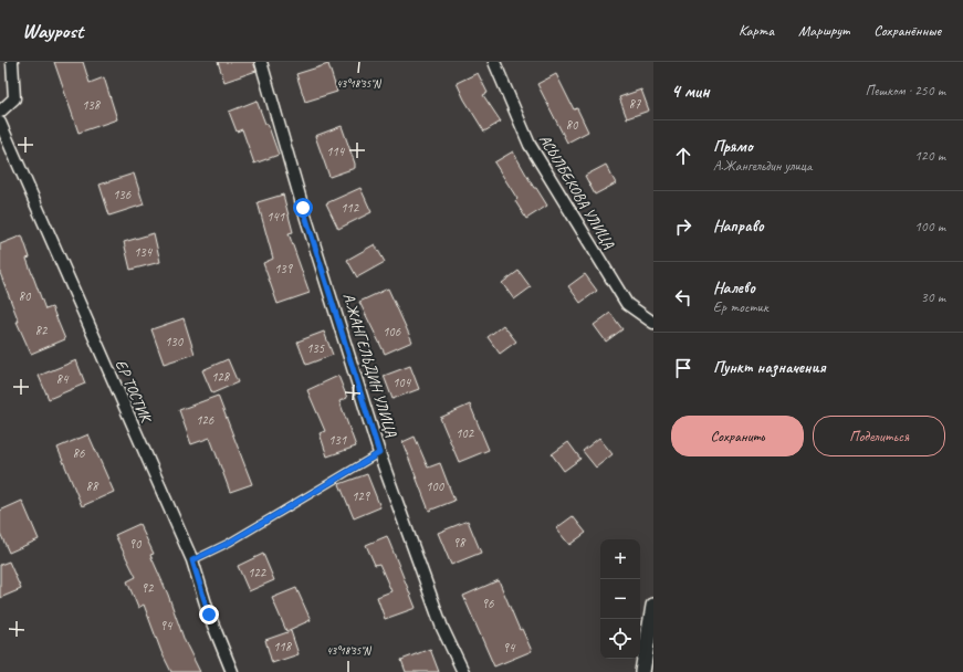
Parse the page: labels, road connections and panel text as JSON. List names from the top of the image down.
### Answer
{
  "streets": {
    "street": ["АСЫЛБЕКОВА УЛИЦА", "А.ЖАНГЕЛЬДИН УЛИЦА", "ЕР ТОСТИК"]
  },
  "house_numbers": [
    "87",
    "138",
    "80",
    "114",
    "136",
    "112",
    "141",
    "134",
    "139",
    "80",
    "82",
    "106",
    "130",
    "135",
    "128",
    "84",
    "104",
    "126",
    "102",
    "131",
    "86",
    "88",
    "100",
    "129",
    "98",
    "90",
    "122",
    "92",
    "96",
    "94",
    "118",
    "94"
  ],
  "page": {
    "header": "Waypost",
    "nav": ["Карта", "Маршрут", "Сохранённые"],
    "heading": ["4 мин", "Пешком · 250 m"],
    "list": [
      ["Прямо", "А.Жангельдин улица", "120 m"],
      ["Направо", "100 m"],
      ["Налево", "Ер тостик", "30 m"],
      "Пункт назначения"
    ],
    "buttons": ["Сохранить", "Поделиться"],
    "map_buttons": ["+", "−"]
  },
  "coordinates": ["43°18'35\"N"]
}
